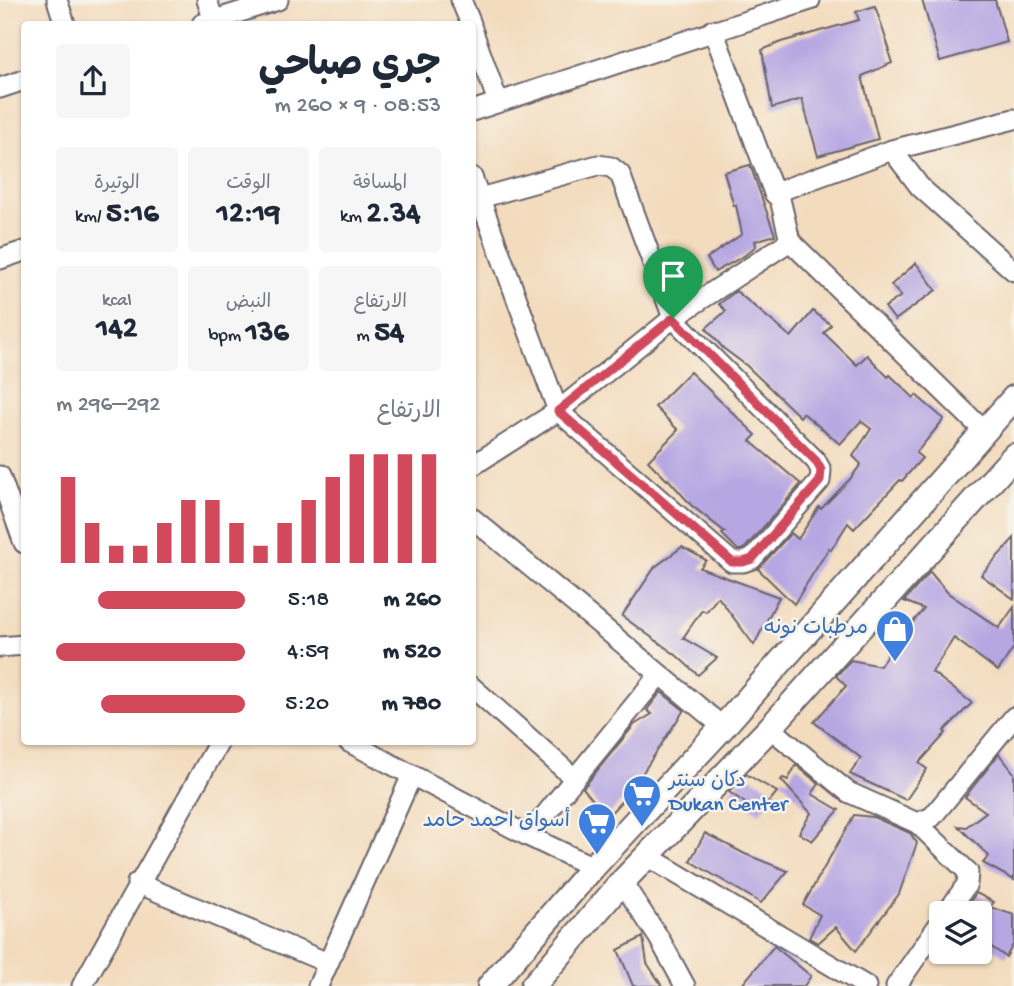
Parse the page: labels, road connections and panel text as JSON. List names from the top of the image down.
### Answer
{
  "places": {
    "shop": ["مرطبات نونه"],
    "supermarket": ["دكان سنتر Dukan Center", "أسواق احمد حامد"]
  },
  "page": {
    "heading": ["جري صباحي", "08:53 · 9 × 260 m"],
    "stats": [
      ["المسافة", "2.34 km"],
      ["الوقت", "12:19"],
      ["الوتيرة", "5:16 /km"],
      ["الارتفاع", "54 m"],
      ["النبض", "136 bpm"],
      ["kcal", "142"]
    ],
    "chart": ["الارتفاع", "292–296 m"],
    "list": [
      {
        "name": "260 m",
        "note": "5:18"
      },
      {
        "name": "520 m",
        "note": "4:59"
      },
      {
        "name": "780 m",
        "note": "5:20"
      }
    ]
  }
}
